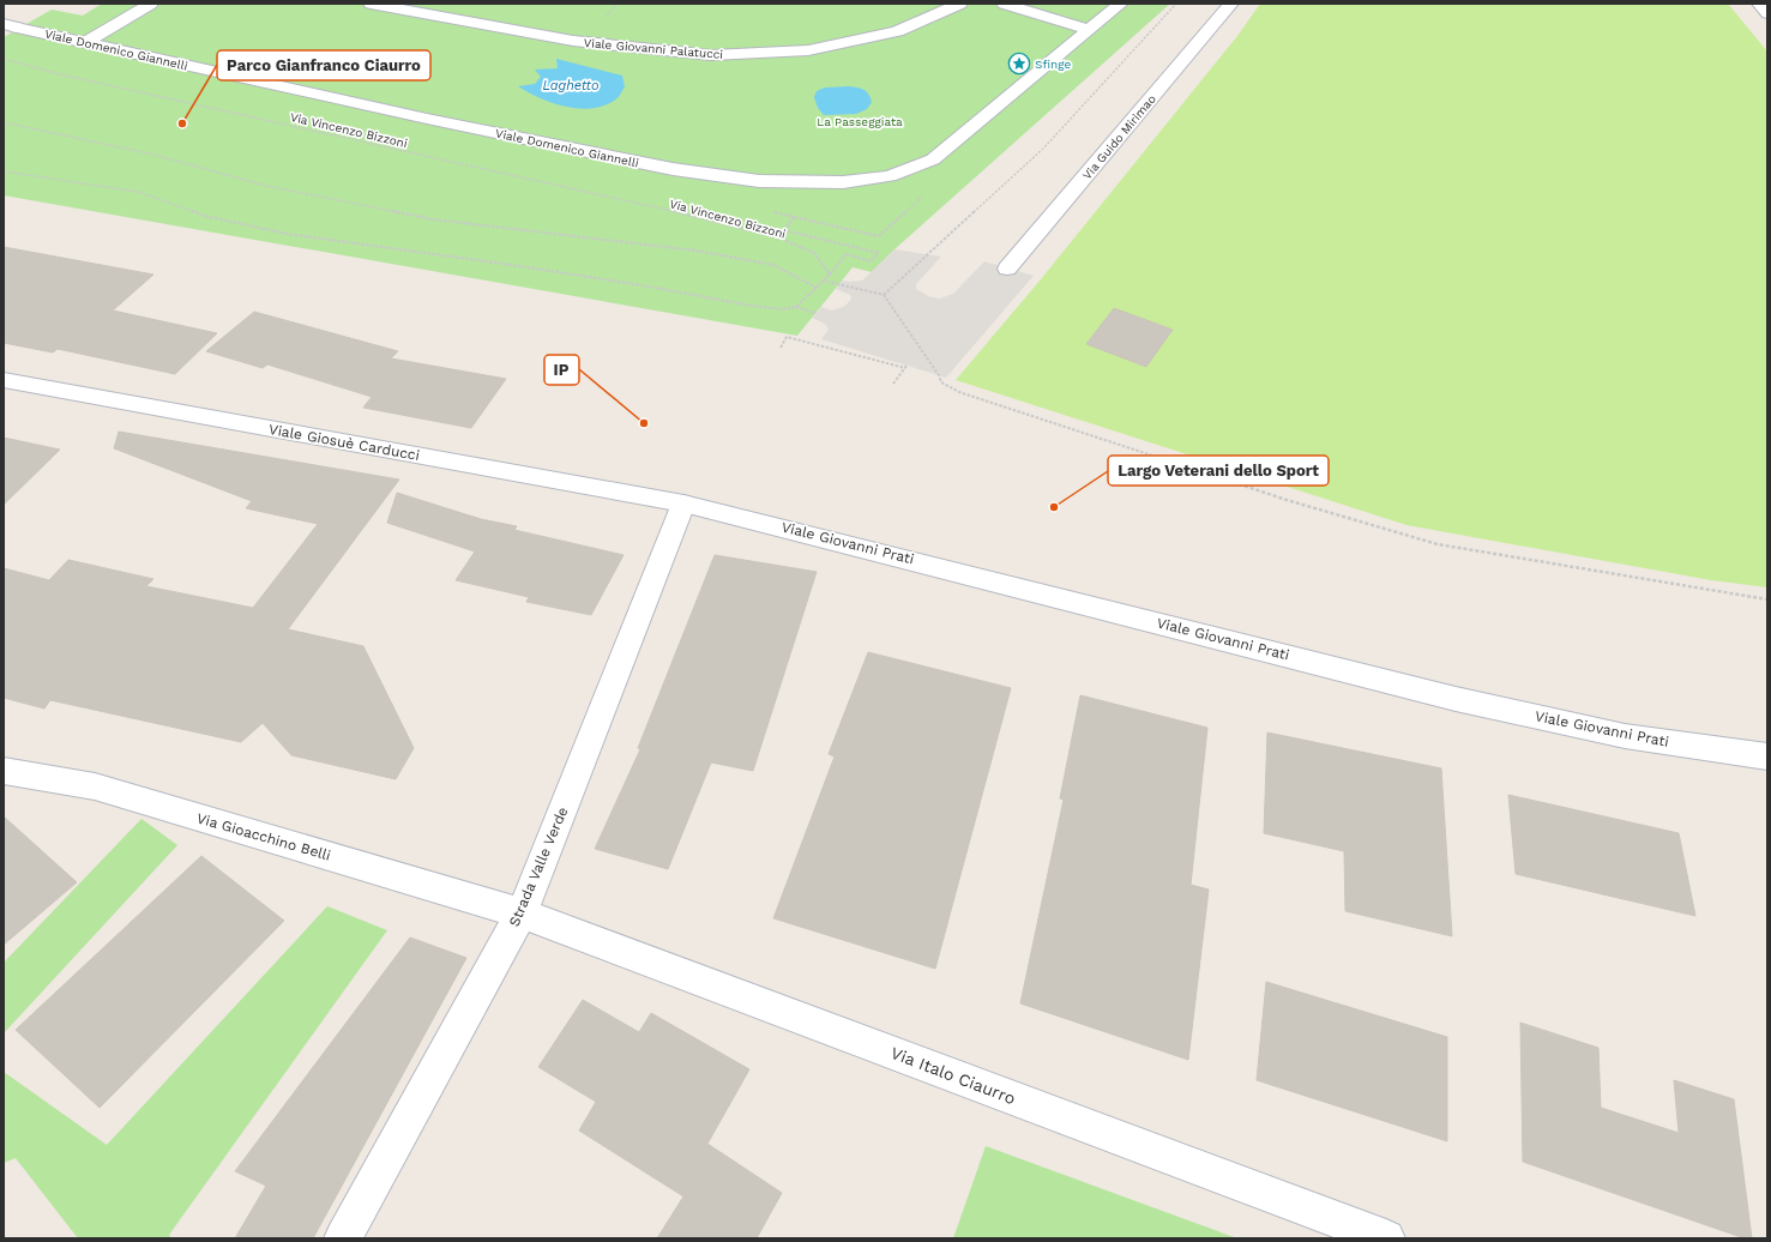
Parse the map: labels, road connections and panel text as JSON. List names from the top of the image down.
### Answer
{
  "streets": {
    "street": [
      "Viale Giovanni Palatucci",
      "Viale Domenico Giannelli",
      "Via Guido Mirimao",
      "Viale Giosuè Carducci",
      "Viale Giovanni Prati",
      "Via Gioacchino Belli",
      "Strada Valle Verde",
      "Via Italo Ciaurro"
    ],
    "path": ["Via Vincenzo Bizzoni"]
  },
  "crossings": [
    ["Viale Giosuè Carducci", "Viale Giovanni Prati"],
    ["Viale Giosuè Carducci", "Strada Valle Verde"],
    ["Viale Giovanni Prati", "Strada Valle Verde"],
    ["Via Gioacchino Belli", "Strada Valle Verde"],
    ["Via Gioacchino Belli", "Via Italo Ciaurro"],
    ["Strada Valle Verde", "Via Italo Ciaurro"]
  ],
  "water": ["Laghetto"],
  "parks": ["La Passeggiata"],
  "places": {
    "place": ["Sfinge"],
    "other": ["Parco Gianfranco Ciaurro", "IP", "Largo Veterani dello Sport"]
  }
}
